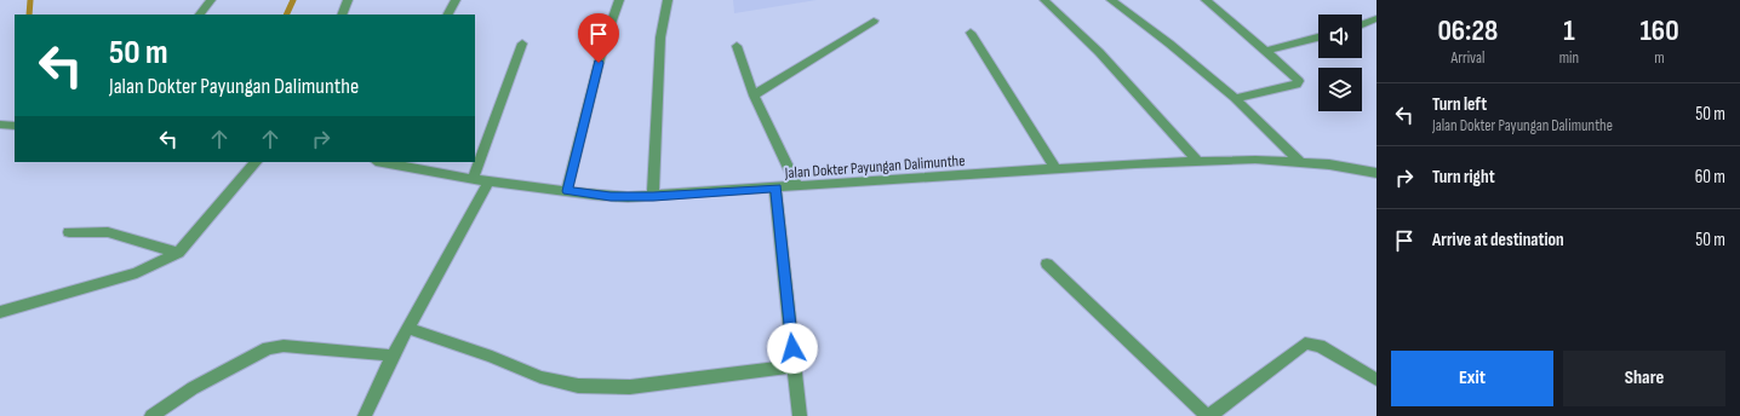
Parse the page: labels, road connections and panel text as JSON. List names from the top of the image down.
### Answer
{
  "streets": {
    "street": ["Jalan Dokter Payungan Dalimunthe"]
  },
  "page": {
    "eta": [
      "06:28",
      "Arrival",
      "1",
      "min",
      "160",
      "m"
    ],
    "turn": ["50 m", "Jalan Dokter Payungan Dalimunthe"],
    "list": [
      {
        "name": "Turn left",
        "note": "Jalan Dokter Payungan Dalimunthe",
        "value": "50 m"
      },
      {
        "name": "Turn right",
        "value": "60 m"
      },
      {
        "name": "Arrive at destination",
        "value": "50 m"
      }
    ],
    "buttons": ["Exit", "Share"]
  }
}
